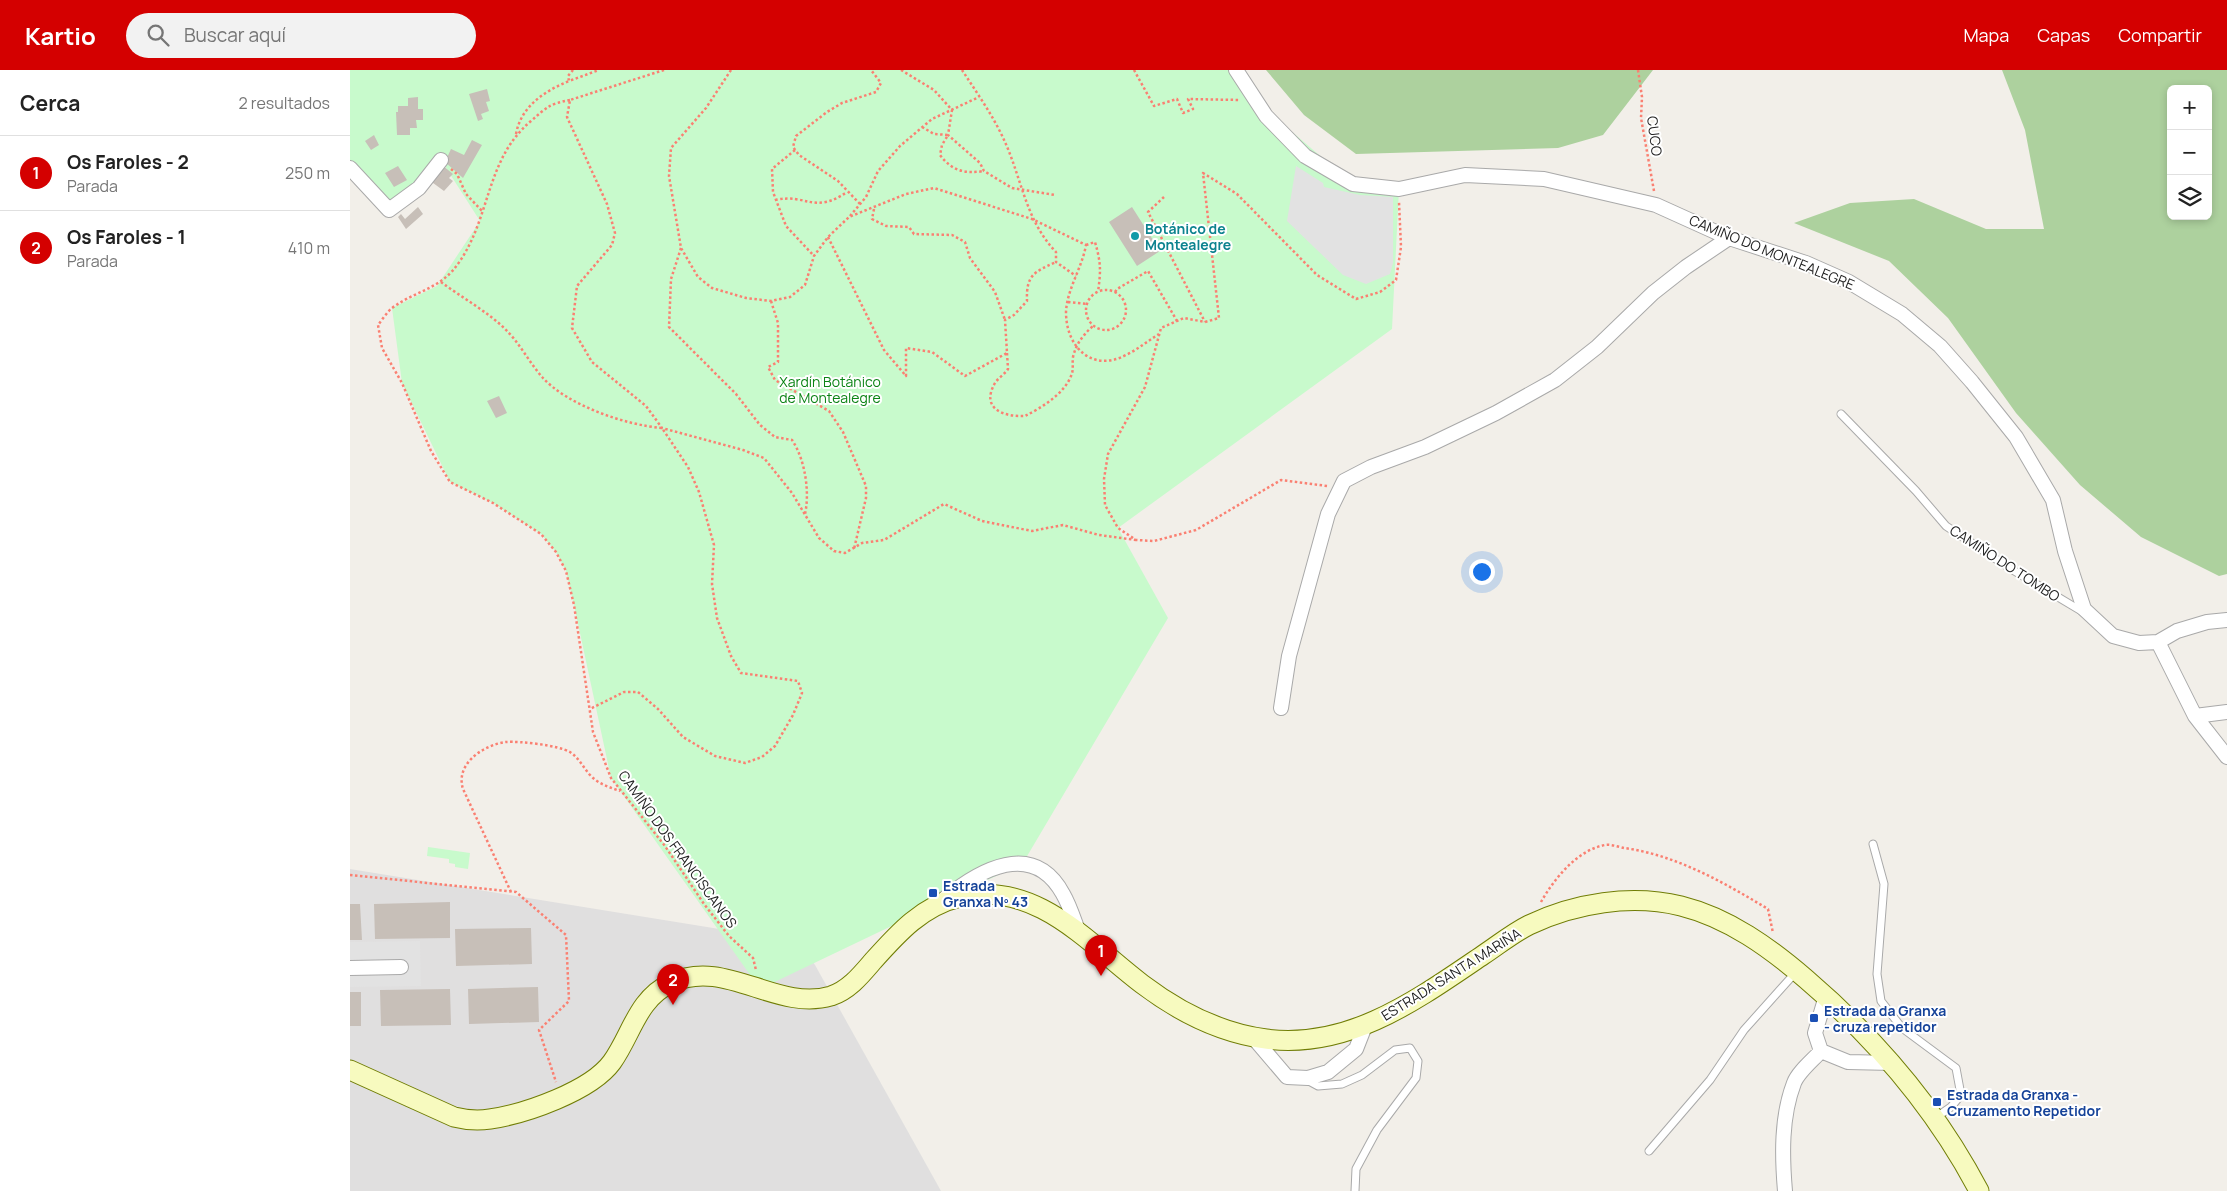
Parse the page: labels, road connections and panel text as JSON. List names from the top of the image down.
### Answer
{
  "streets": {
    "main road": ["ESTRADA SANTA MARIÑA"],
    "street": ["CAMIÑO DO MONTEALEGRE"],
    "lane": ["CAMIÑO DO TOMBO"],
    "path": ["CUCO", "CAMIÑO DOS FRANCISCANOS"]
  },
  "crossings": [
    ["CUCO", "CAMIÑO DO MONTEALEGRE"],
    ["CAMIÑO DO MONTEALEGRE", "CAMIÑO DO TOMBO"],
    ["CAMIÑO DOS FRANCISCANOS", "ESTRADA SANTA MARIÑA"]
  ],
  "parks": ["Xardín Botánico de Montealegre"],
  "places": {
    "other": ["Botánico de Montealegre"],
    "transit": ["Estrada Granxa Nº 43", "Estrada da Granxa - cruza repetidor", "Estrada da Granxa - Cruzamento Repetidor"]
  },
  "page": {
    "header": "Kartio",
    "search": "Buscar aquí",
    "nav": ["Mapa", "Capas", "Compartir"],
    "heading": ["Cerca", "2 resultados"],
    "map_buttons": ["+", "−"],
    "list": [
      {
        "mark": "1",
        "name": "Os Faroles - 2",
        "note": "Parada",
        "value": "250 m"
      },
      {
        "mark": "2",
        "name": "Os Faroles - 1",
        "note": "Parada",
        "value": "410 m"
      }
    ],
    "pins": ["1", "2"]
  }
}
